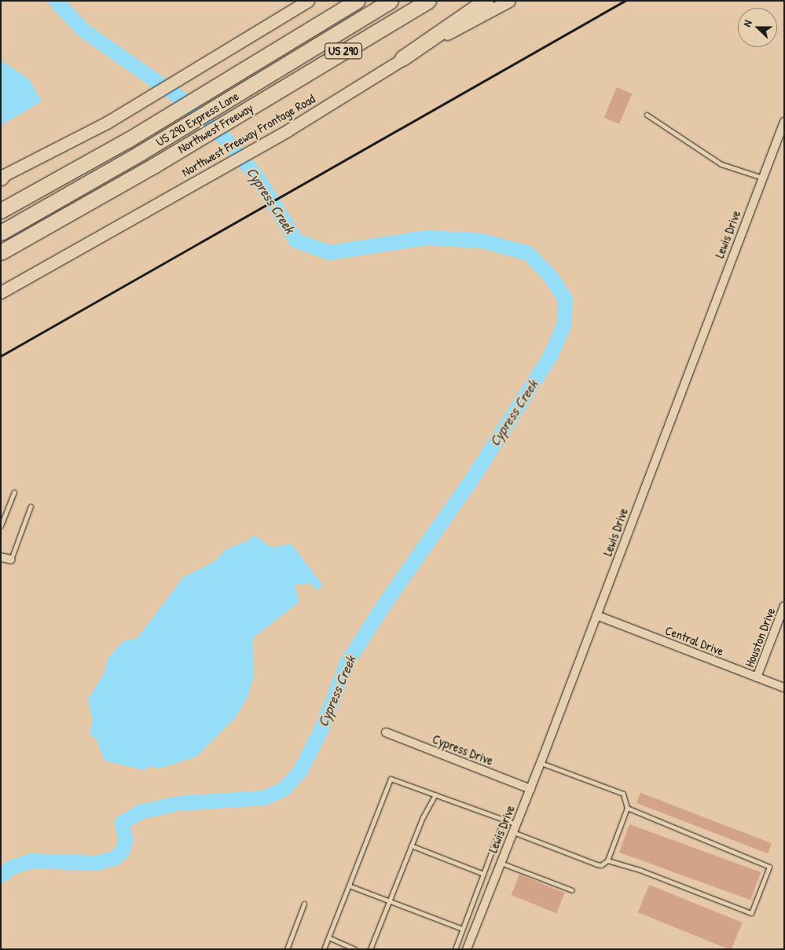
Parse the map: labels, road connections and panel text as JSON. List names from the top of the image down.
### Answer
{
  "streets": {
    "highway": ["US 290", "US 290 Express Lane", "Northwest Freeway"],
    "main road": ["Northwest Freeway Frontage Road"],
    "street": [
      "Lewis Drive",
      "Houston Drive",
      "Central Drive",
      "Cypress Drive"
    ]
  },
  "crossings": [
    ["Lewis Drive", "Central Drive"],
    ["Lewis Drive", "Cypress Drive"],
    ["Houston Drive", "Central Drive"]
  ],
  "water": ["Cypress Creek"],
  "north": "left"
}
